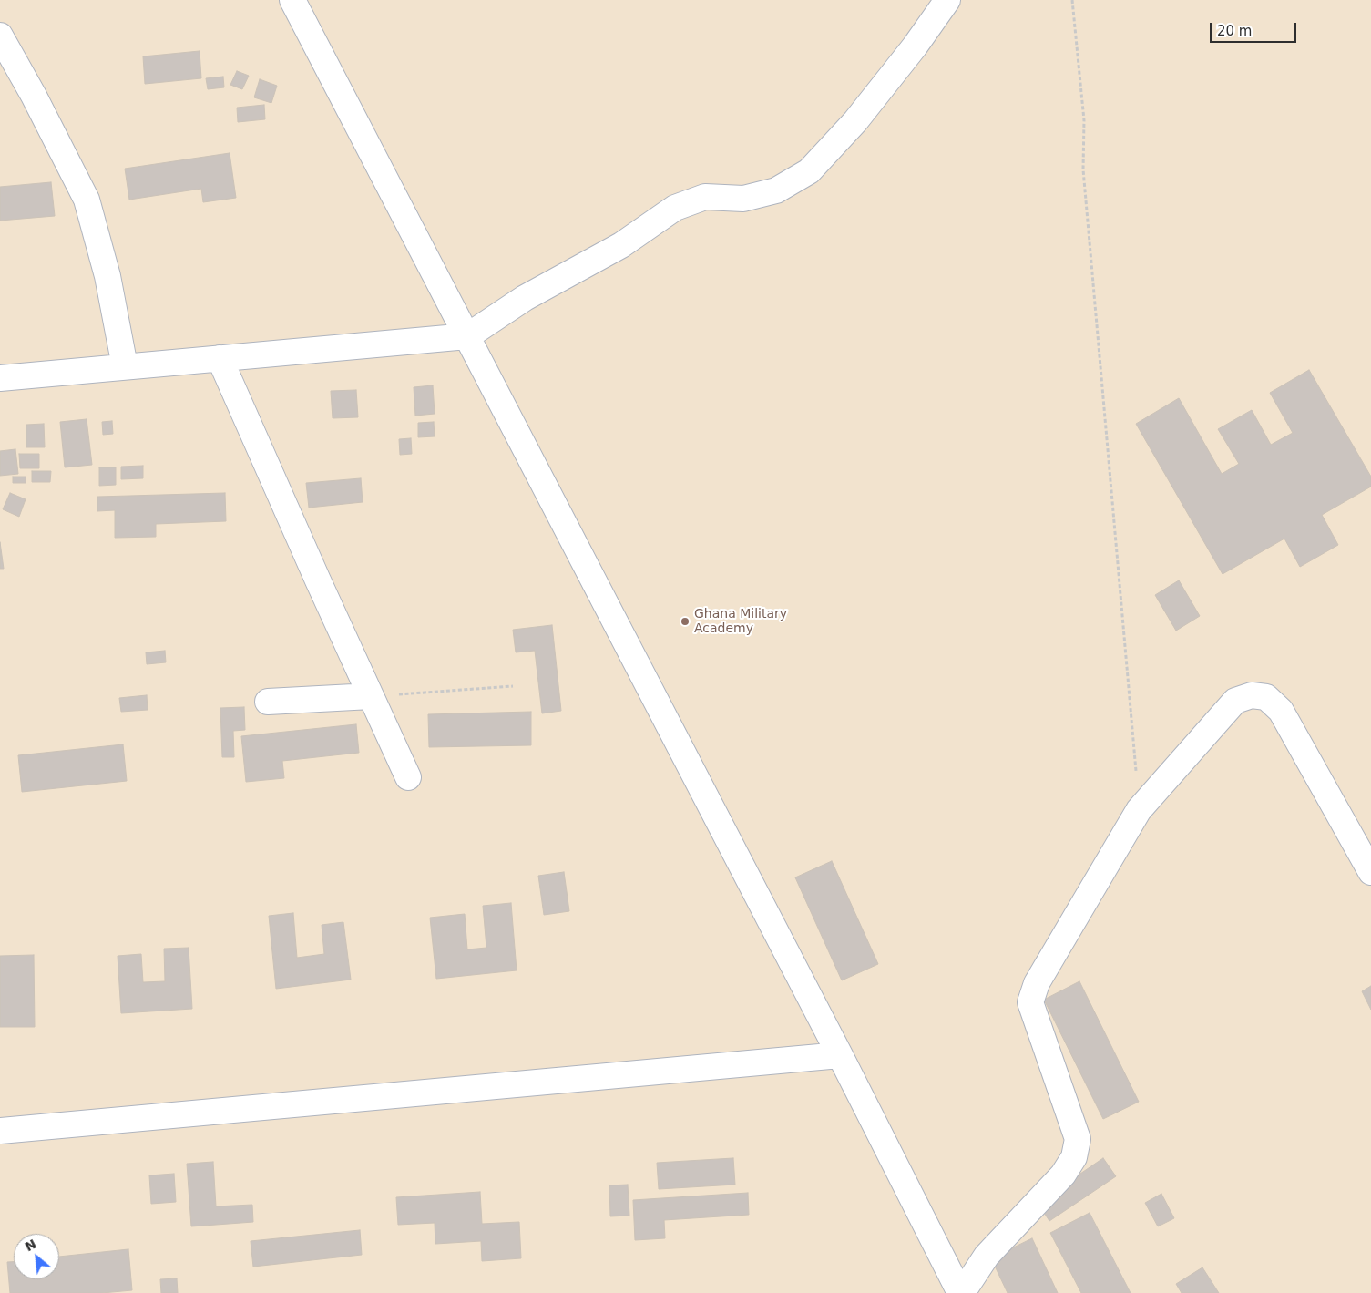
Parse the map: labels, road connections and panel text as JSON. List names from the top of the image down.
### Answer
{
  "places": ["Ghana Military Academy"],
  "scale_bar": "20 m",
  "north": "top left"
}
